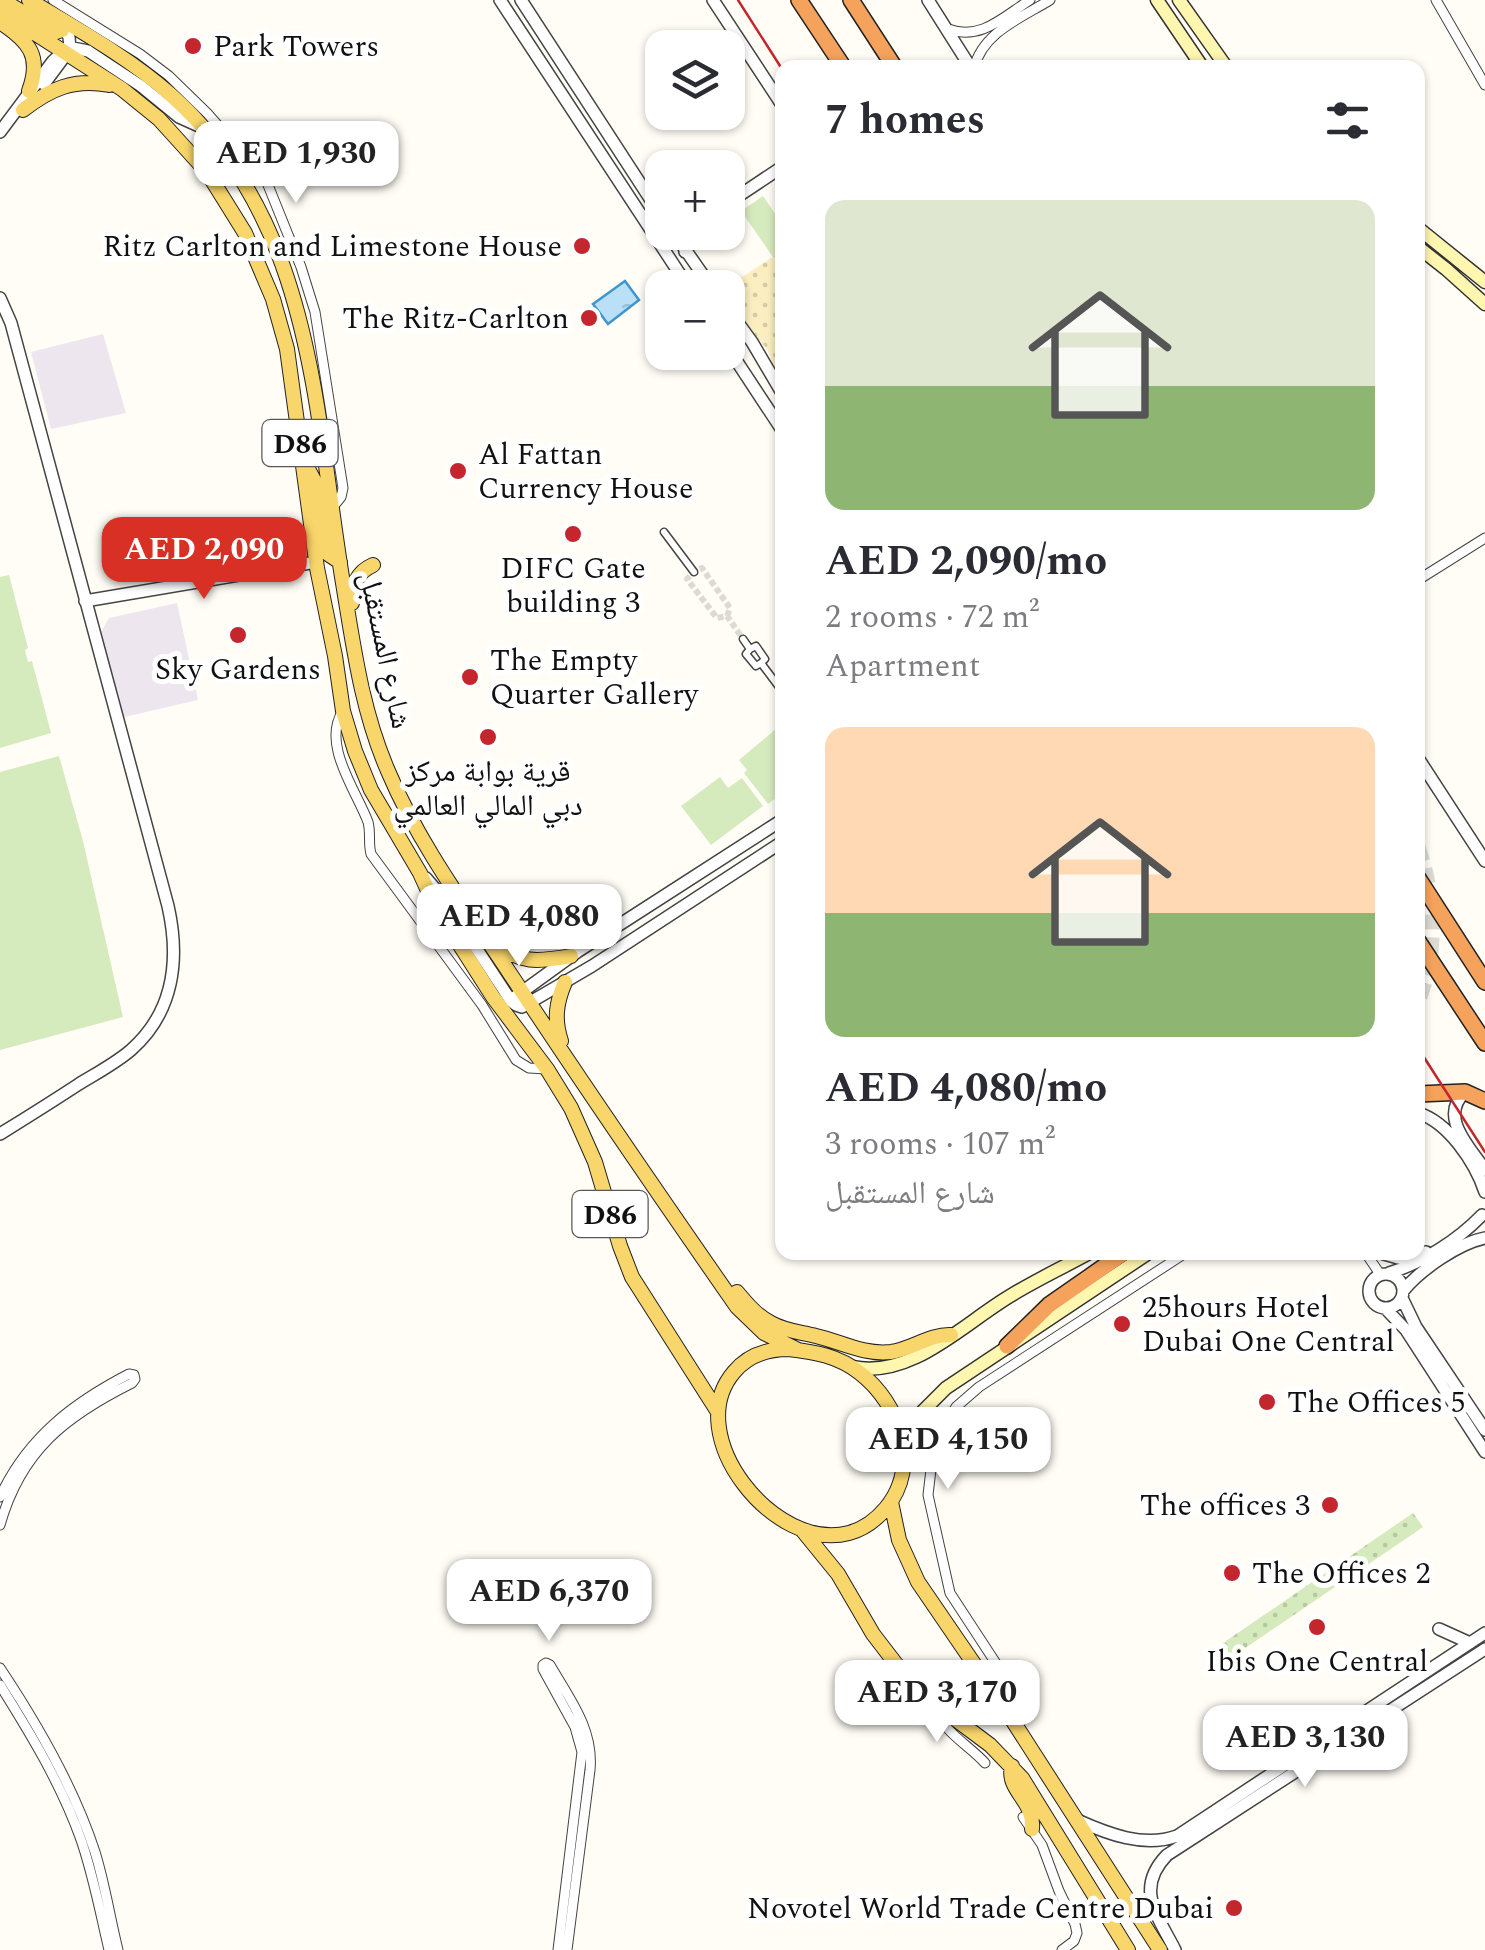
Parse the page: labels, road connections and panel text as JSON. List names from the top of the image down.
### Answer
{
  "streets": {
    "main road": ["D86", "شارع المستقبل"]
  },
  "places": [
    "Park Towers",
    "Ritz Carlton and Limestone House",
    "The Ritz-Carlton",
    "Al Fattan Currency House",
    "DIFC Gate building 3",
    "Sky Gardens",
    "The Empty Quarter Gallery",
    "قرية بوابة مركز دبي المالي العالمي",
    "25hours Hotel Dubai One Central",
    "The Offices 5",
    "The offices 3",
    "The Offices 2",
    "Ibis One Central",
    "Novotel World Trade Centre Dubai"
  ],
  "page": {
    "map_buttons": ["+", "−"],
    "heading": "7 homes",
    "price": [
      "AED 1,930",
      "AED 2,090",
      "AED 4,080",
      "AED 4,150",
      "AED 6,370",
      "AED 3,170",
      "AED 3,130"
    ],
    "list": [
      {
        "name": "AED 2,090/mo",
        "note": "2 rooms · 72 m² · Apartment"
      },
      {
        "name": "AED 4,080/mo",
        "note": "3 rooms · 107 m² · شارع المستقبل"
      }
    ]
  }
}
